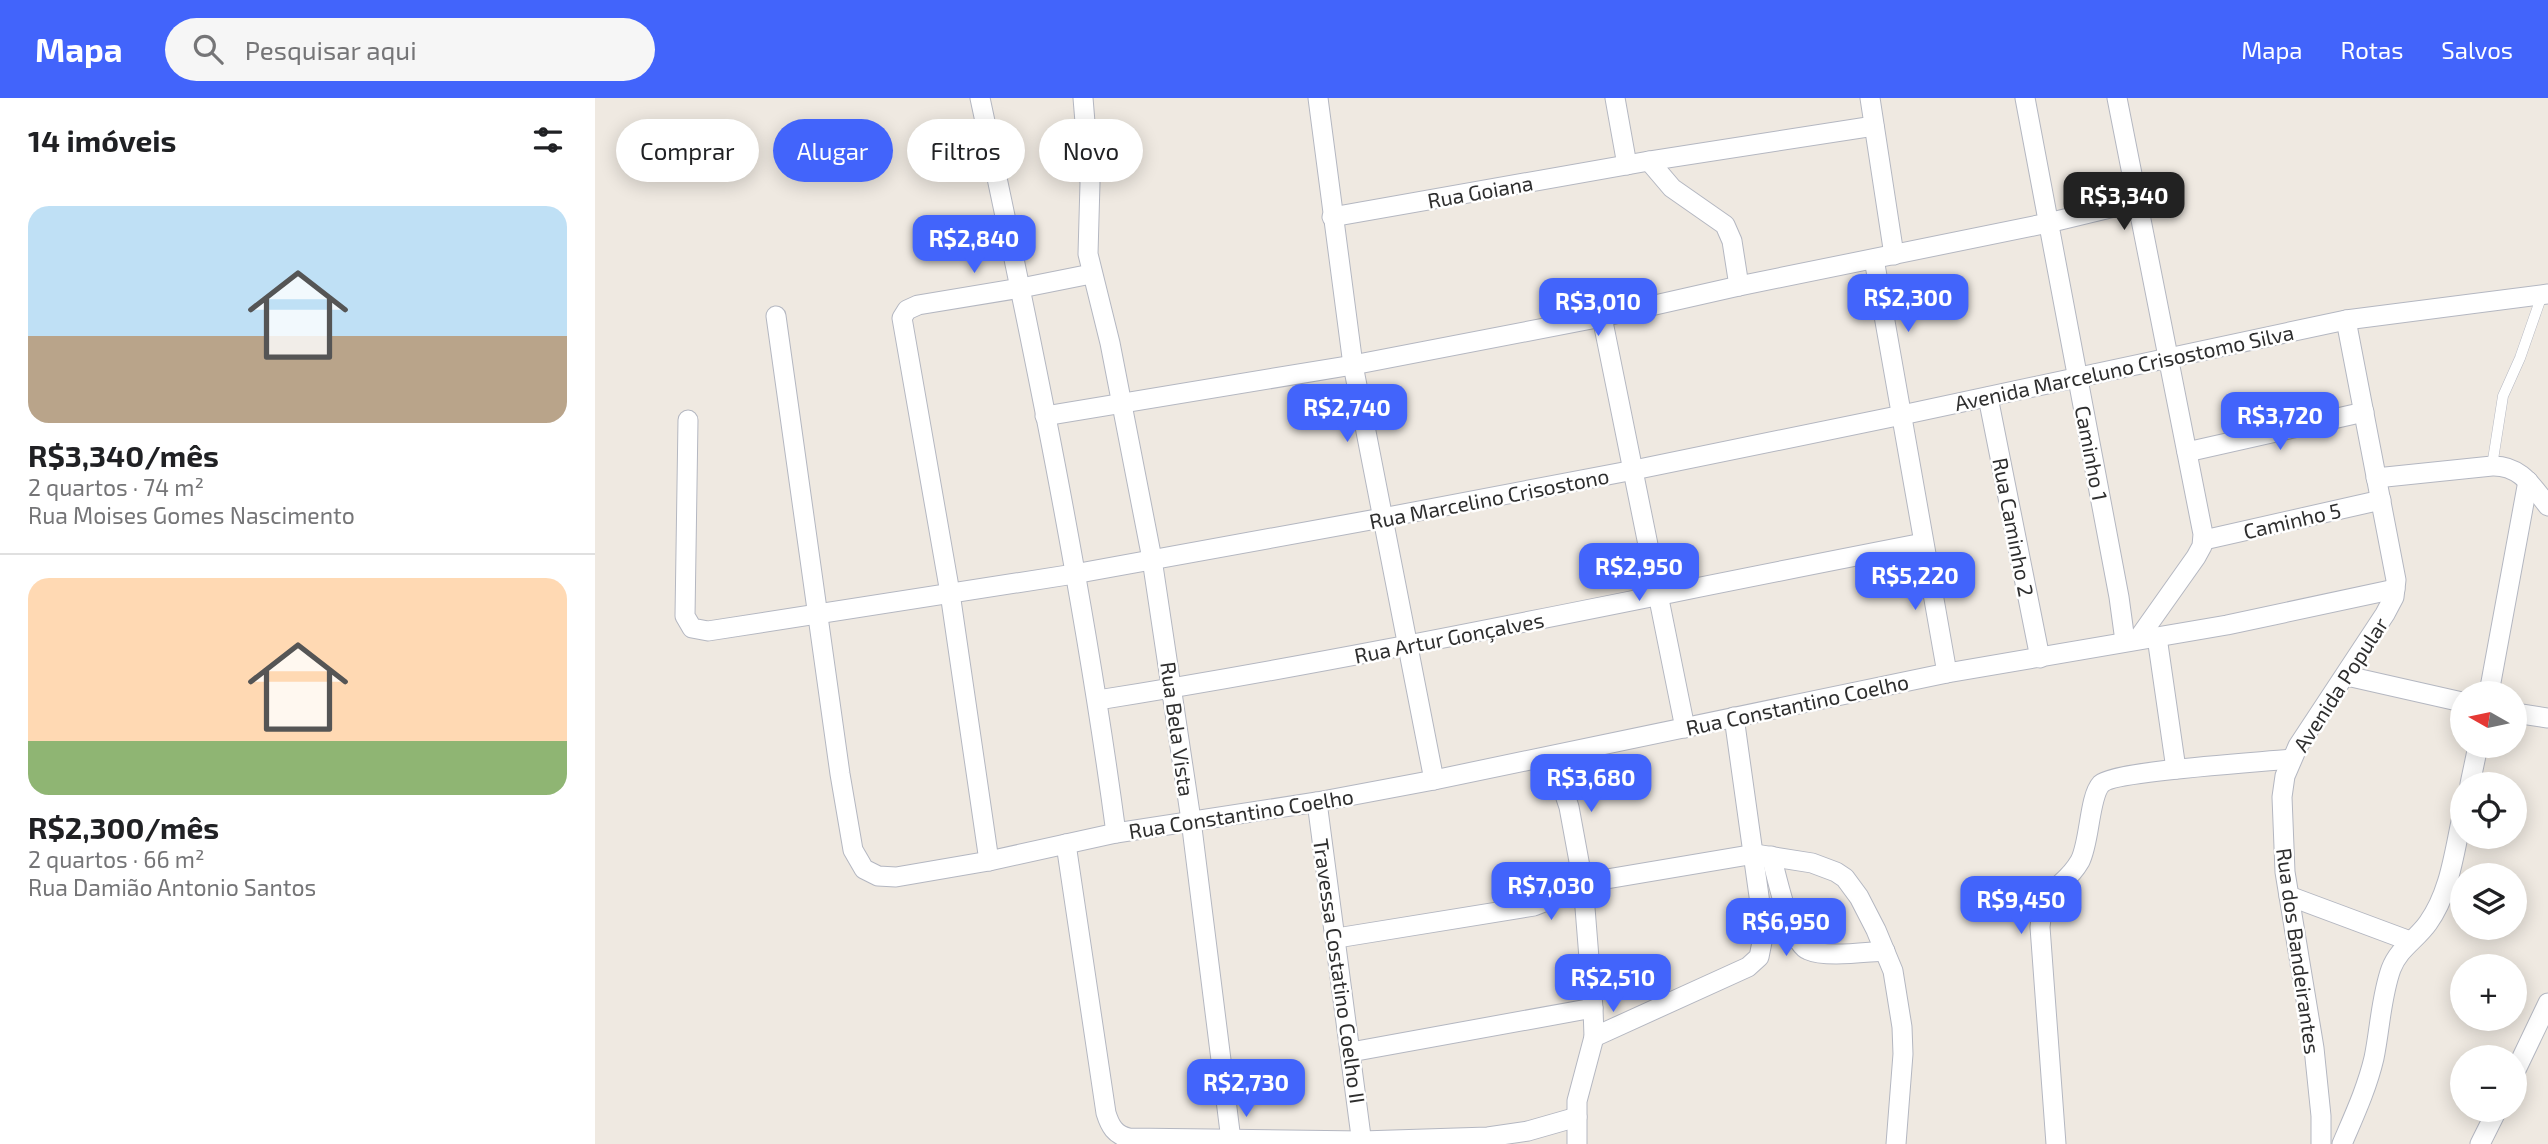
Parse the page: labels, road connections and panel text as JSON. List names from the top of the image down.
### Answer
{
  "streets": {
    "street": [
      "Rua Goiana",
      "Avenida Marceluno Crisostomo Silva",
      "Caminho 1",
      "Rua Marcelino Crisostono",
      "Caminho 5",
      "Rua Caminho 2",
      "Rua Artur Gonçalves",
      "Avenida Popular",
      "Rua Constantino Coelho",
      "Rua Bela Vista",
      "Rua dos Bandeirantes",
      "Travessa Costatino Coelho II"
    ]
  },
  "crossings": [
    ["Avenida Marceluno Crisostomo Silva", "Caminho 1"],
    ["Avenida Marceluno Crisostomo Silva", "Rua Marcelino Crisostono"],
    ["Avenida Marceluno Crisostomo Silva", "Rua Caminho 2"],
    ["Avenida Marceluno Crisostomo Silva", "Avenida Popular"],
    ["Caminho 1", "Rua Constantino Coelho"],
    ["Rua Marcelino Crisostono", "Rua Bela Vista"],
    ["Caminho 5", "Avenida Popular"],
    ["Rua Caminho 2", "Rua Constantino Coelho"],
    ["Rua Artur Gonçalves", "Rua Bela Vista"],
    ["Avenida Popular", "Rua Constantino Coelho"],
    ["Avenida Popular", "Rua dos Bandeirantes"],
    ["Rua Constantino Coelho", "Rua Bela Vista"],
    ["Rua Constantino Coelho", "Travessa Costatino Coelho II"]
  ],
  "north": "left",
  "page": {
    "header": "Mapa",
    "search": "Pesquisar aqui",
    "nav": ["Mapa", "Rotas", "Salvos"],
    "heading": "14 imóveis",
    "chip": [
      "Comprar",
      "Alugar",
      "Filtros",
      "Novo"
    ],
    "price": [
      "R$3,340",
      "R$2,840",
      "R$2,300",
      "R$3,010",
      "R$2,740",
      "R$3,720",
      "R$2,950",
      "R$5,220",
      "R$3,680",
      "R$7,030",
      "R$9,450",
      "R$6,950",
      "R$2,510",
      "R$2,730"
    ],
    "list": [
      {
        "name": "R$3,340/mês",
        "note": "2 quartos · 74 m² · Rua Moises Gomes Nascimento"
      },
      {
        "name": "R$2,300/mês",
        "note": "2 quartos · 66 m² · Rua Damião Antonio Santos"
      }
    ],
    "map_buttons": ["+", "−"]
  }
}
